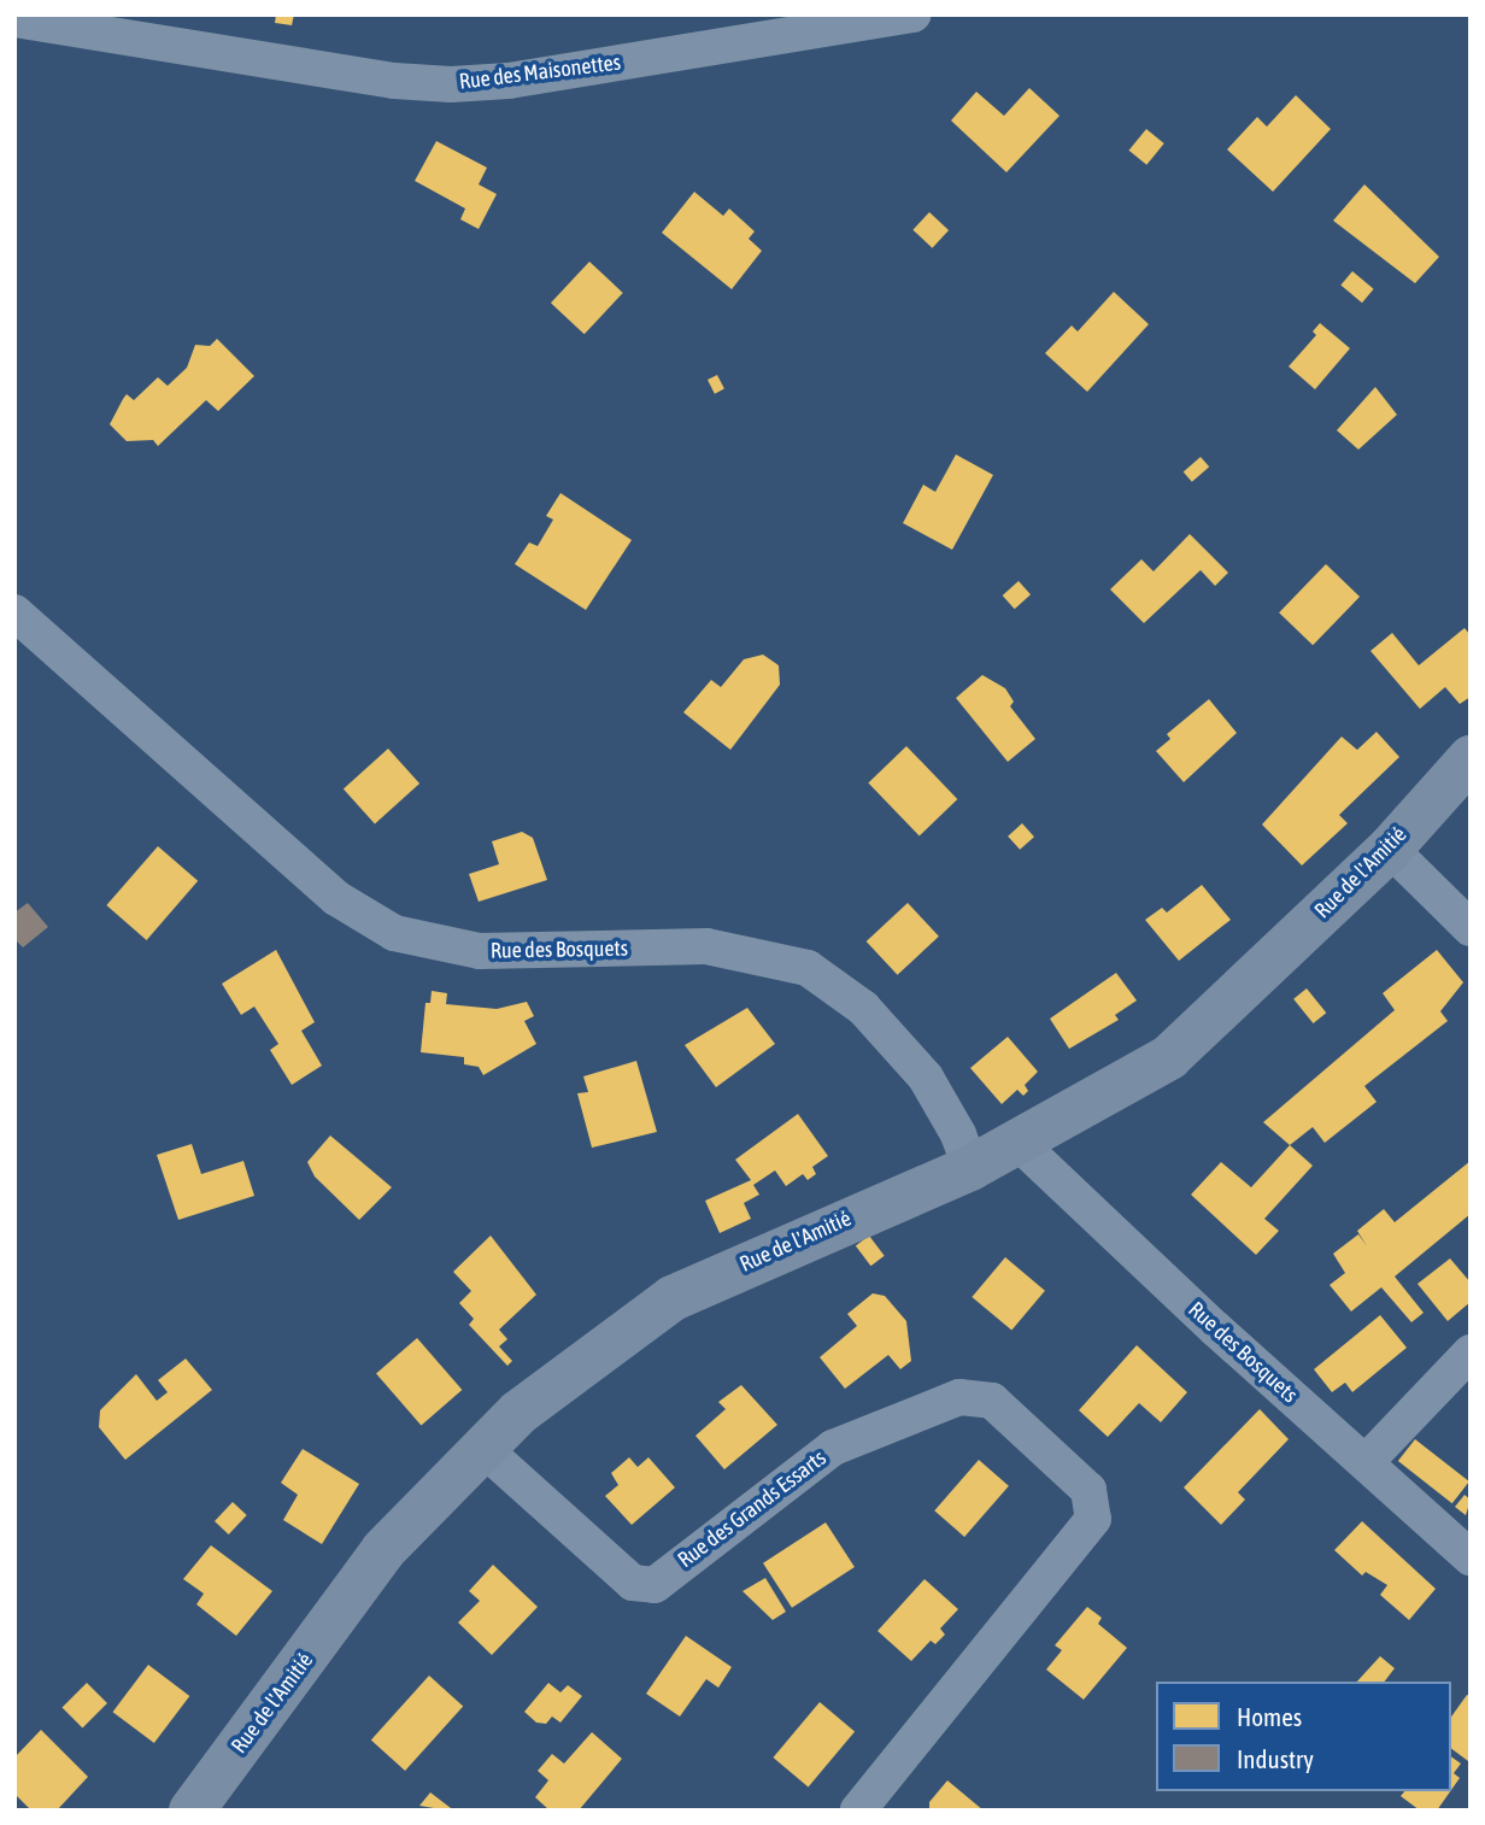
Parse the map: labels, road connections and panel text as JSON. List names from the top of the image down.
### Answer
{
  "streets": {
    "street": [
      "Rue des Maisonettes",
      "Rue de l'Amitié",
      "Rue des Bosquets",
      "Rue des Grands Essarts"
    ]
  },
  "crossings": [
    ["Rue de l'Amitié", "Rue des Bosquets"],
    ["Rue de l'Amitié", "Rue des Grands Essarts"]
  ],
  "legend": ["Homes", "Industry"]
}
